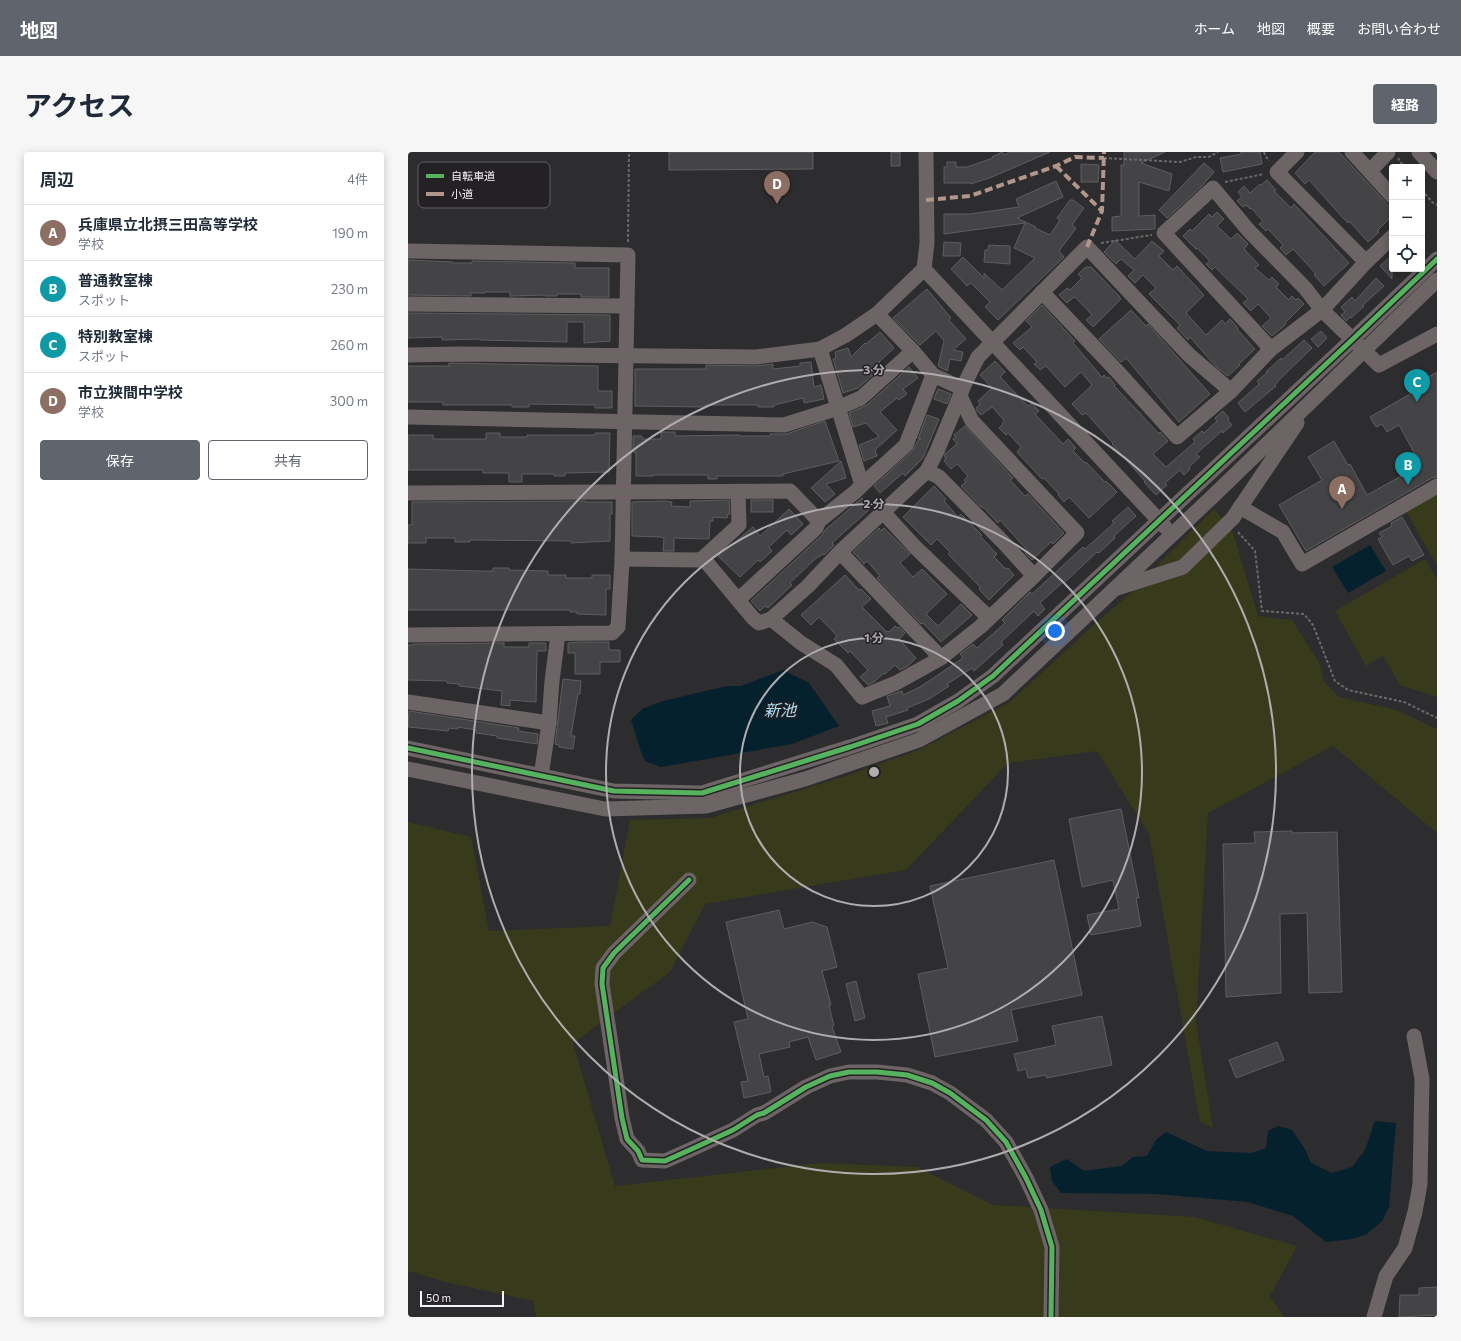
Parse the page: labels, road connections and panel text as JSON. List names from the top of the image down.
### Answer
{
  "water": ["新池"],
  "legend": ["自転車道", "小道"],
  "scale_bar": "50 m",
  "page": {
    "header": "地図",
    "nav": [
      "ホーム",
      "地図",
      "概要",
      "お問い合わせ"
    ],
    "title": "アクセス",
    "buttons": [
      "経路",
      ["保存", "共有"]
    ],
    "heading": ["周辺", "4件"],
    "map_buttons": ["+", "−"],
    "pins": [
      "D",
      "C",
      "B",
      "A"
    ],
    "list": [
      {
        "mark": "A",
        "name": "兵庫県立北摂三田高等学校",
        "note": "学校",
        "value": "190 m"
      },
      {
        "mark": "B",
        "name": "普通教室棟",
        "note": "スポット",
        "value": "230 m"
      },
      {
        "mark": "C",
        "name": "特別教室棟",
        "note": "スポット",
        "value": "260 m"
      },
      {
        "mark": "D",
        "name": "市立狭間中学校",
        "note": "学校",
        "value": "300 m"
      }
    ],
    "scale": "50 m"
  },
  "rings": ["3 分", "2 分", "1 分"]
}
